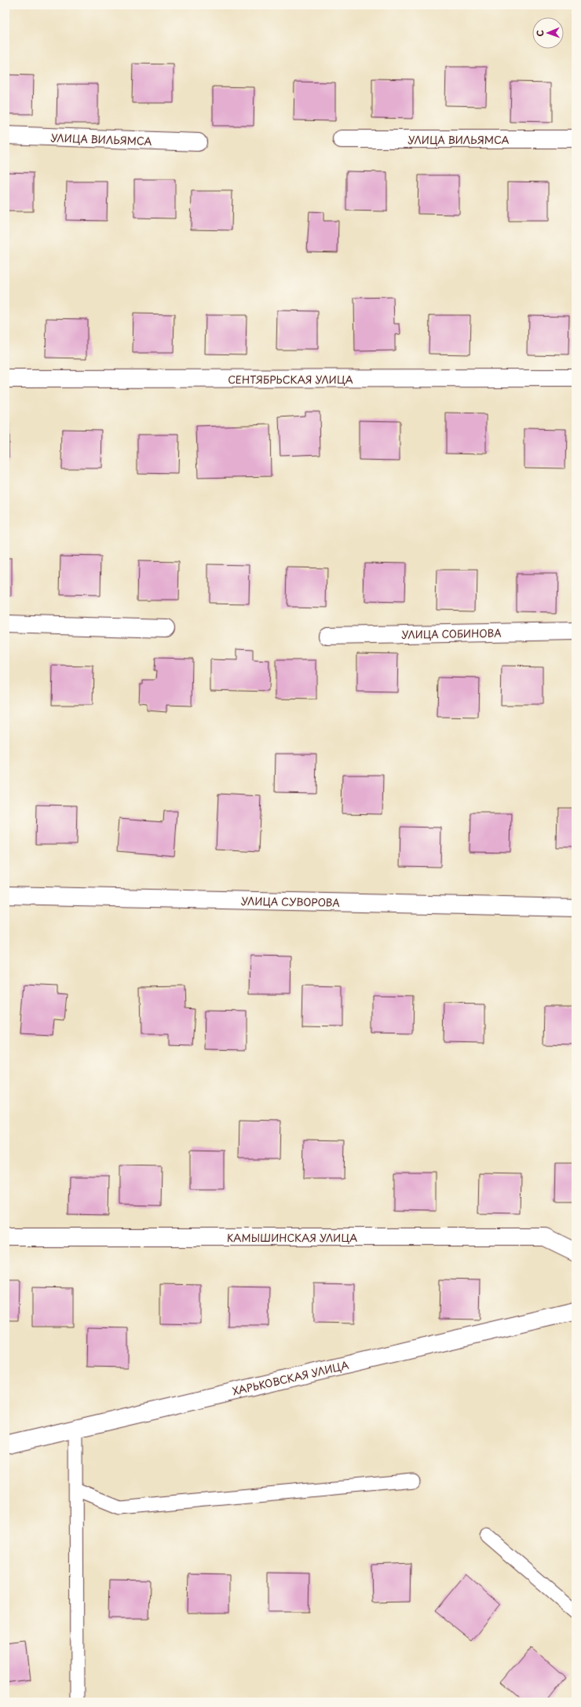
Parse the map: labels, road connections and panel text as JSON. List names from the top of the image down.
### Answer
{
  "streets": {
    "street": [
      "УЛИЦА ВИЛЬЯМСА",
      "СЕНТЯБРЬСКАЯ УЛИЦА",
      "УЛИЦА СОБИНОВА",
      "УЛИЦА СУВОРОВА",
      "КАМЫШИНСКАЯ УЛИЦА",
      "ХАРЬКОВСКАЯ УЛИЦА"
    ]
  },
  "north": "left"
}
